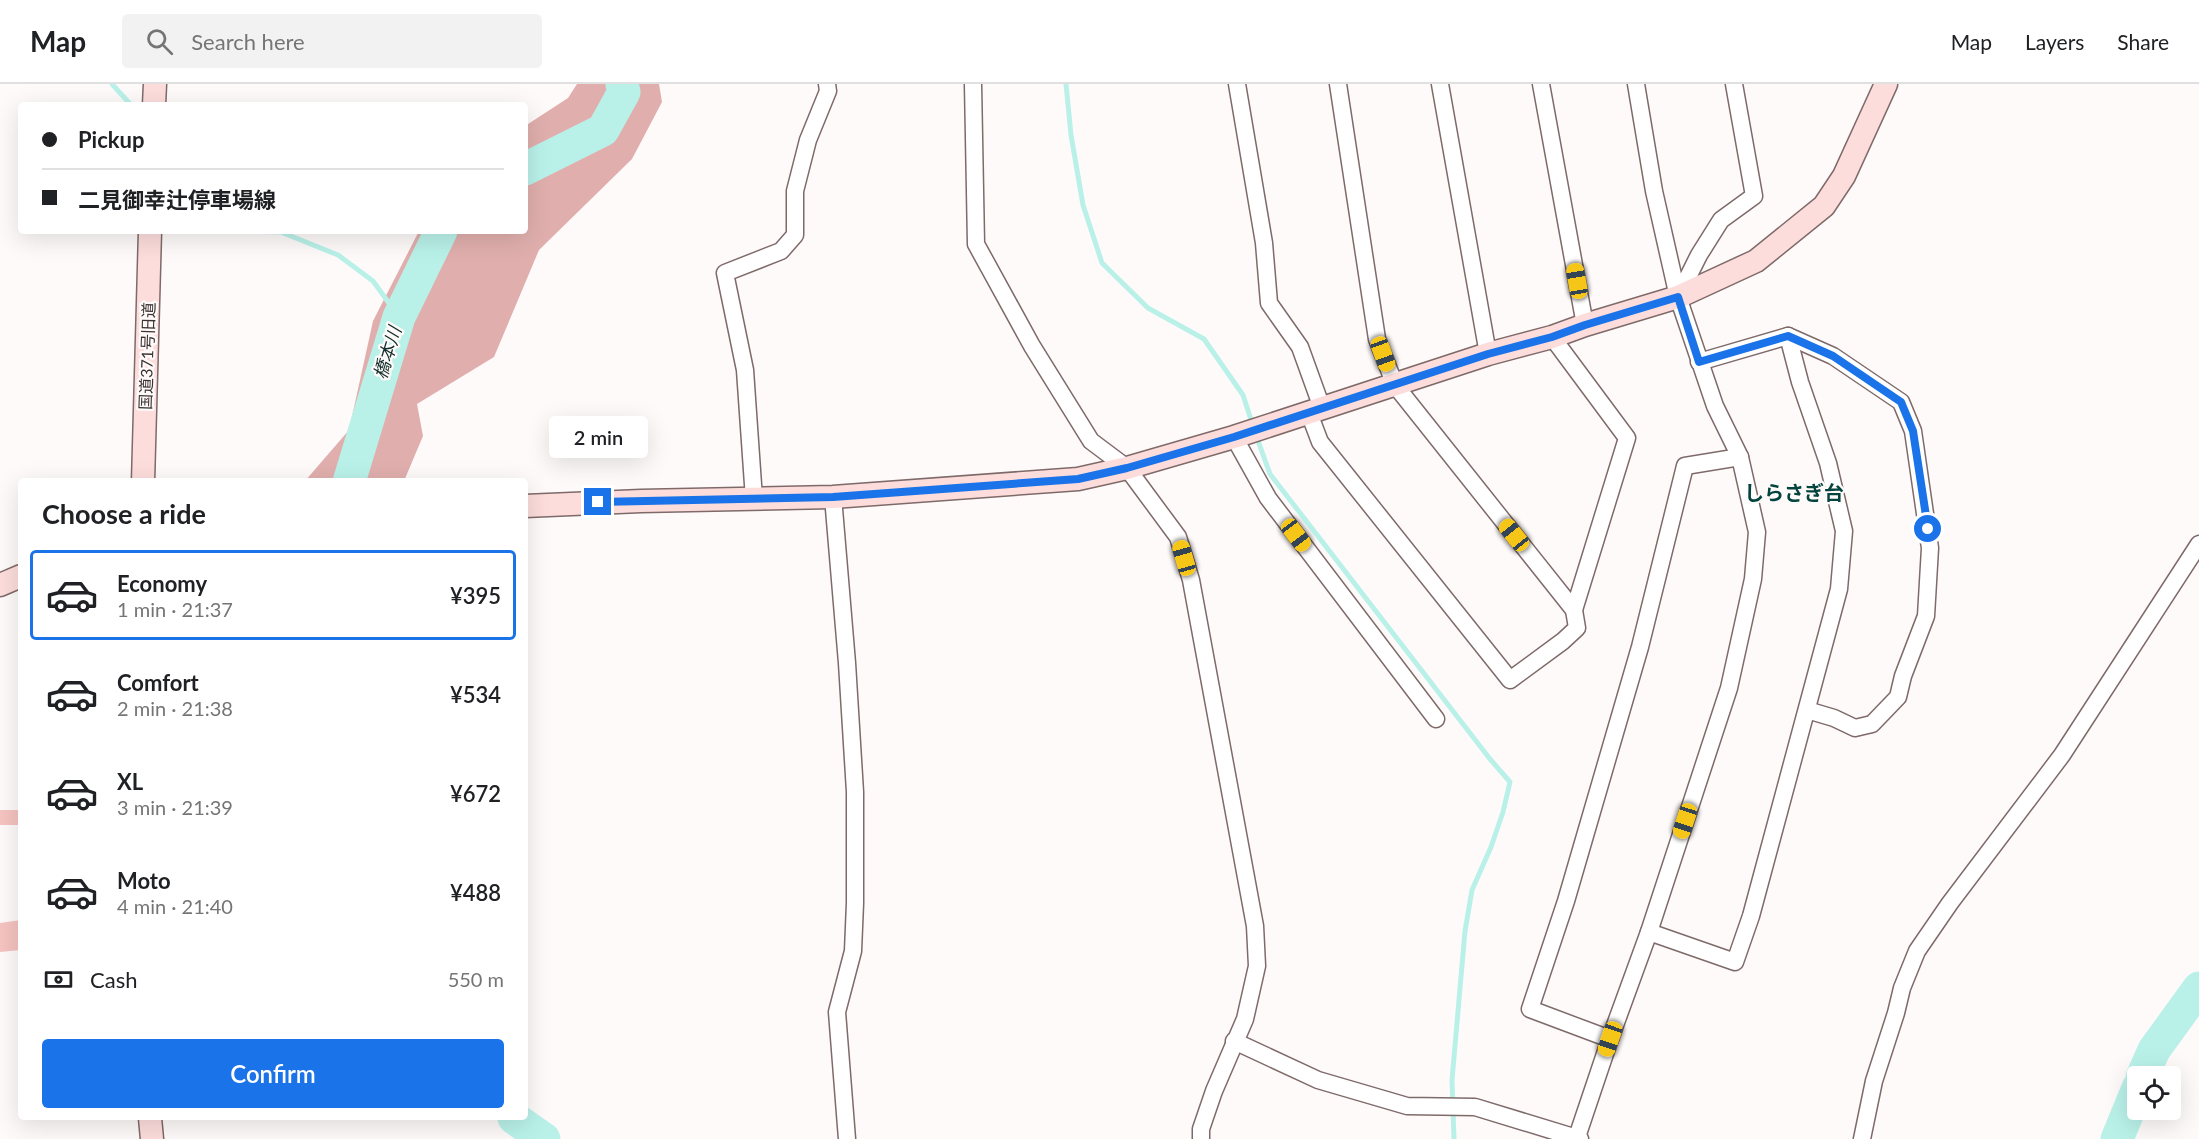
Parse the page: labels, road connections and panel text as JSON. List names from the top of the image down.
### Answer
{
  "streets": {
    "main road": ["国道371号旧道"]
  },
  "districts": ["しらさぎ台"],
  "water": ["橋本川"],
  "page": {
    "header": "Map",
    "search": "Search here",
    "nav": ["Map", "Layers", "Share"],
    "banner": ["Pickup", "二見御幸辻停車場線"],
    "bubble": "2 min",
    "heading": "Choose a ride",
    "list": [
      {
        "name": "Economy",
        "note": "1 min · 21:37",
        "value": "¥395"
      },
      {
        "name": "Comfort",
        "note": "2 min · 21:38",
        "value": "¥534"
      },
      {
        "name": "XL",
        "note": "3 min · 21:39",
        "value": "¥672"
      },
      {
        "name": "Moto",
        "note": "4 min · 21:40",
        "value": "¥488"
      }
    ],
    "pay": ["Cash", "550 m"],
    "buttons": "Confirm"
  }
}
